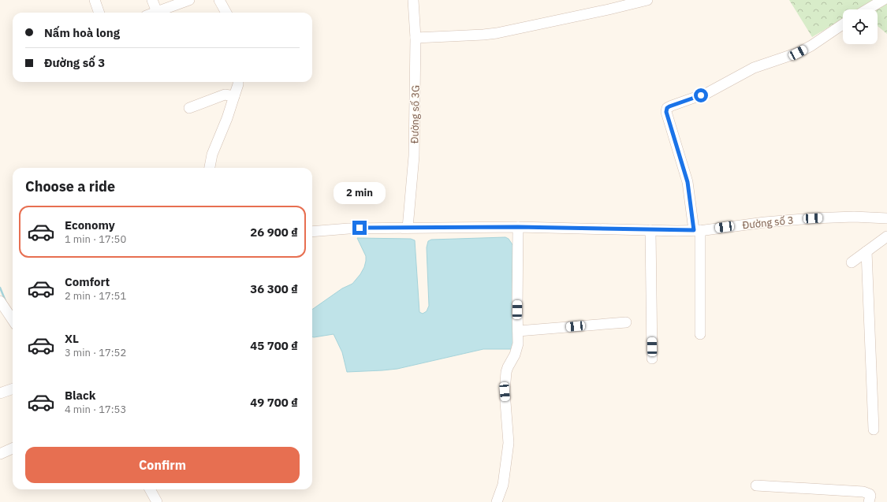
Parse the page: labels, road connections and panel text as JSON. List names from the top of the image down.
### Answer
{
  "streets": {
    "street": ["Đường số 3G", "Đường số 3"]
  },
  "crossings": [
    ["Đường số 3G", "Đường số 3"]
  ],
  "page": {
    "banner": ["Nấm hoà long", "Đường số 3"],
    "heading": "Choose a ride",
    "bubble": "2 min",
    "list": [
      {
        "name": "Economy",
        "note": "1 min · 17:50",
        "value": "26 900 ₫"
      },
      {
        "name": "Comfort",
        "note": "2 min · 17:51",
        "value": "36 300 ₫"
      },
      {
        "name": "XL",
        "note": "3 min · 17:52",
        "value": "45 700 ₫"
      },
      {
        "name": "Black",
        "note": "4 min · 17:53",
        "value": "49 700 ₫"
      }
    ],
    "buttons": "Confirm"
  }
}
